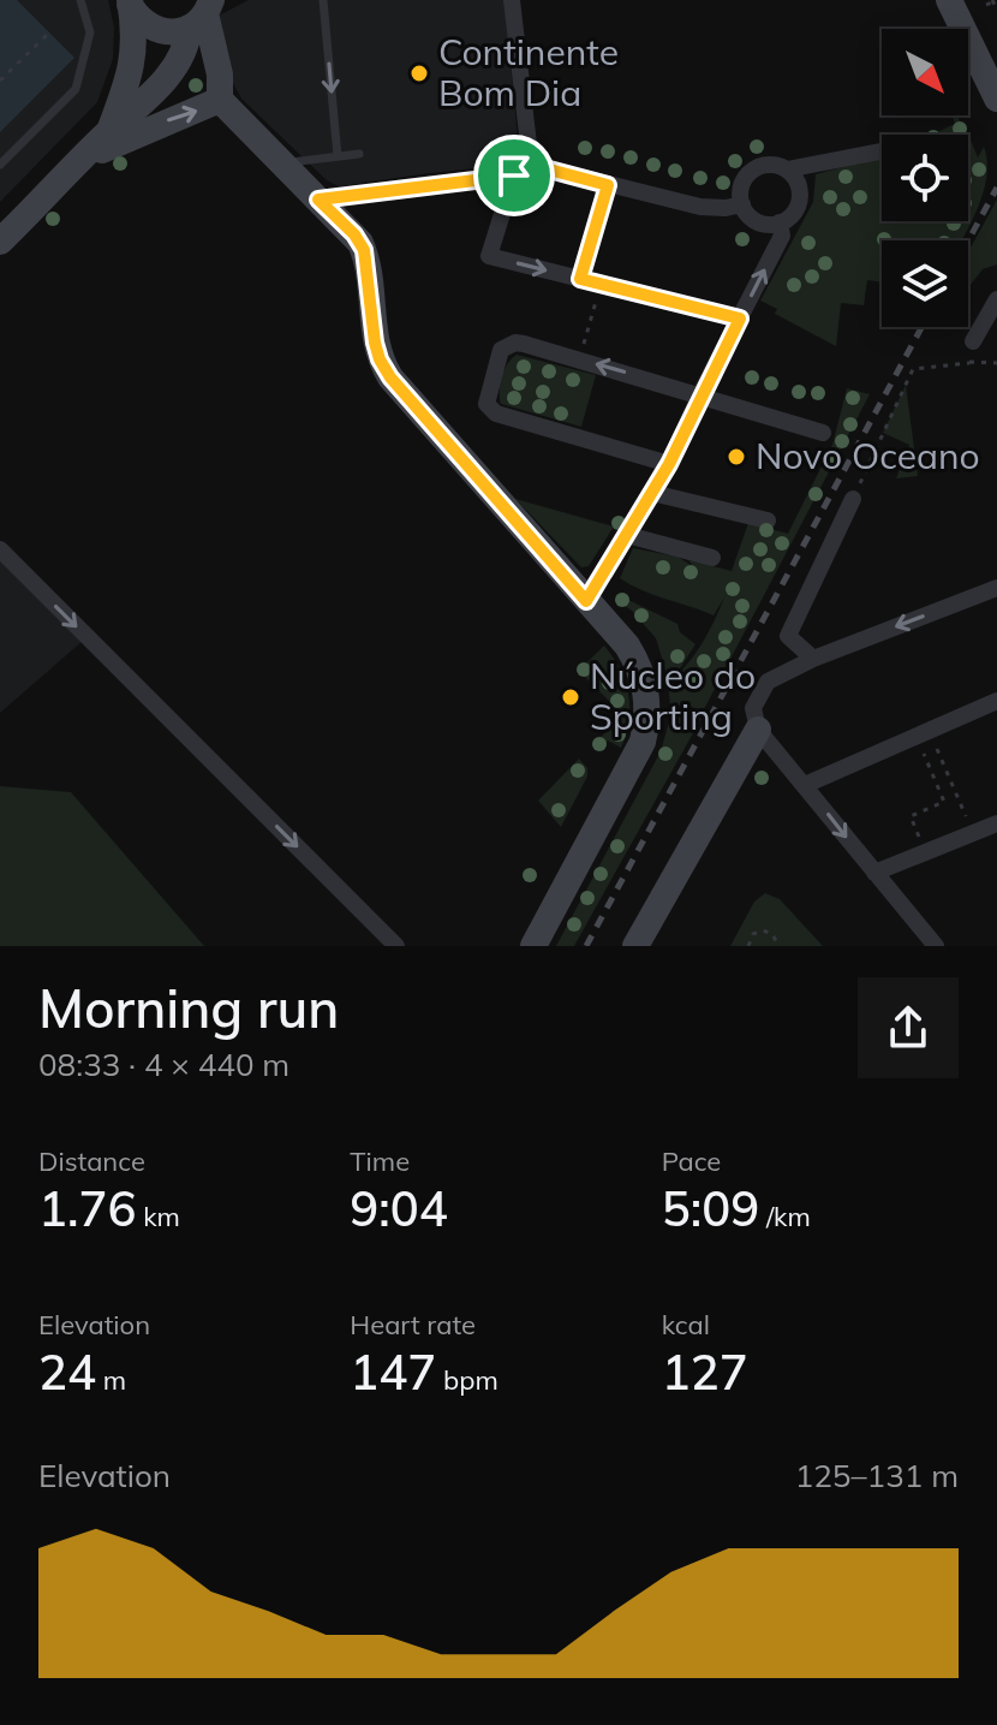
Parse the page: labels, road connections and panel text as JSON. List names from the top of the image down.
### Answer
{
  "places": ["Continente Bom Dia", "Novo Oceano", "Núcleo do Sporting"],
  "north": "bottom right",
  "page": {
    "heading": ["Morning run", "08:33 · 4 × 440 m"],
    "stats": [
      ["Distance", "1.76 km"],
      ["Time", "9:04"],
      ["Pace", "5:09 /km"],
      ["Elevation", "24 m"],
      ["Heart rate", "147 bpm"],
      ["kcal", "127"]
    ],
    "chart": ["Elevation", "125–131 m"]
  }
}
